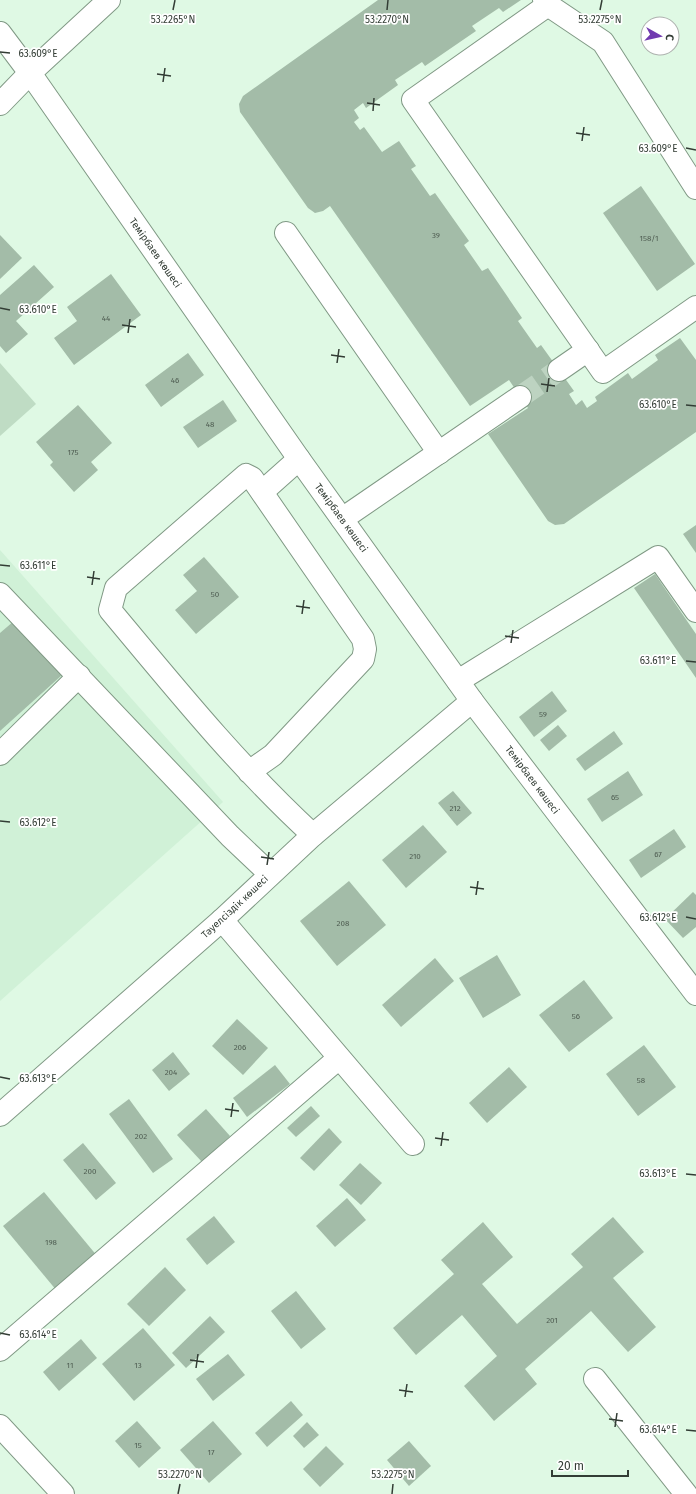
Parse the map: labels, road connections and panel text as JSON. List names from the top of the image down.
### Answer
{
  "streets": {
    "main road": ["Темірбаев көшесі", "Тәуелсіздік көшесі"]
  },
  "crossings": [
    ["Темірбаев көшесі", "Тәуелсіздік көшесі"]
  ],
  "house_numbers": [
    "39",
    "158/1",
    "44",
    "46",
    "48",
    "175",
    "50",
    "59",
    "65",
    "212",
    "67",
    "210",
    "208",
    "56",
    "206",
    "204",
    "58",
    "202",
    "200",
    "198",
    "201",
    "11",
    "13",
    "15",
    "17"
  ],
  "scale_bar": "20 m",
  "north": "right",
  "coordinates": [
    "53.2265°N",
    "53.2270°N",
    "53.2275°N",
    "63.609°E",
    "63.610°E",
    "63.611°E",
    "63.612°E",
    "63.613°E",
    "63.614°E"
  ]
}
